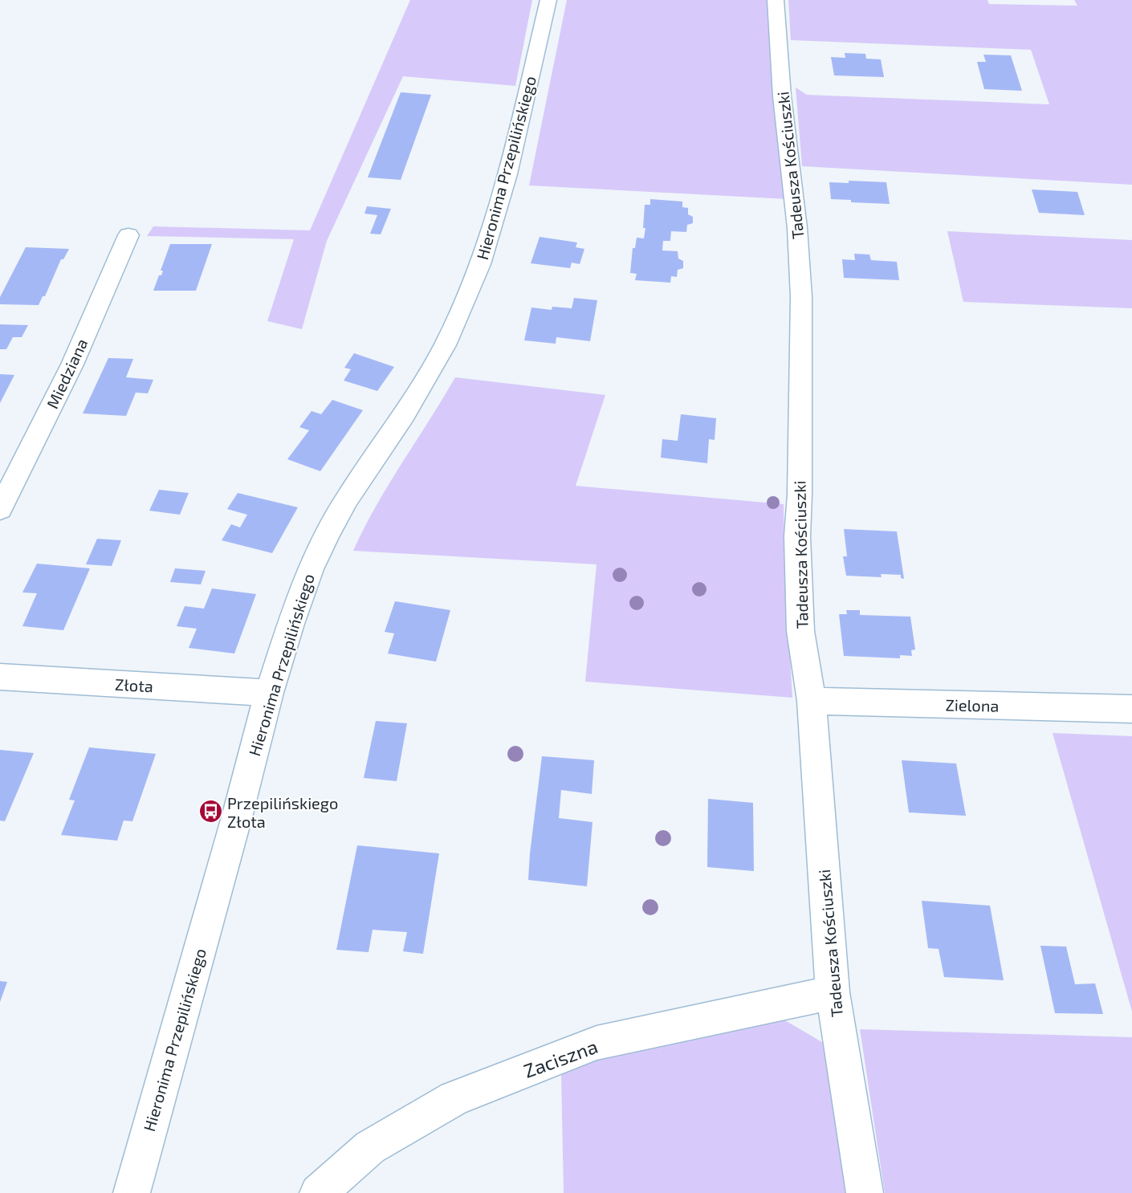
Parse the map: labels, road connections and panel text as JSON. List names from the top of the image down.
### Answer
{
  "streets": {
    "street": [
      "Tadeusza Kościuszki",
      "Hieronima Przepilińskiego",
      "Miedziana",
      "Złota",
      "Zielona",
      "Zaciszna"
    ]
  },
  "crossings": [
    ["Tadeusza Kościuszki", "Zielona"],
    ["Tadeusza Kościuszki", "Zaciszna"],
    ["Hieronima Przepilińskiego", "Złota"]
  ],
  "places": {
    "bus stop": ["Przepilińskiego Złota"]
  }
}
